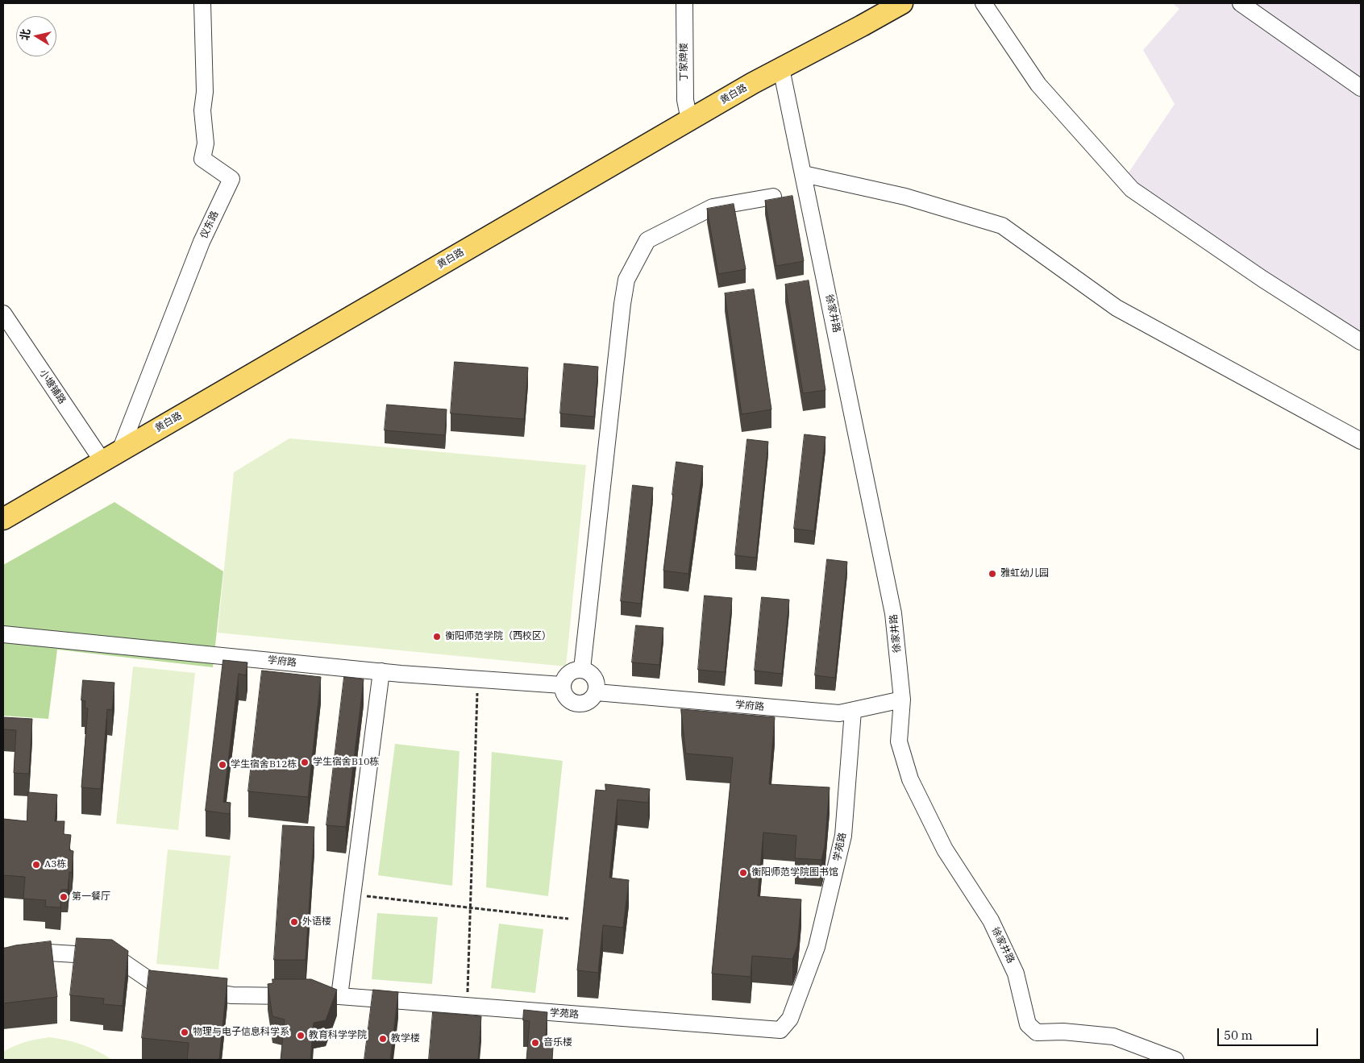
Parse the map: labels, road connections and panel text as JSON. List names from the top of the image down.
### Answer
{
  "streets": {
    "main road": ["黄白路"],
    "street": [
      "丁家牌楼",
      "仪东路",
      "徐家井路",
      "小塘铺路",
      "学府路",
      "学苑路"
    ]
  },
  "crossings": [
    ["丁家牌楼", "黄白路"],
    ["黄白路", "仪东路"],
    ["黄白路", "徐家井路"],
    ["黄白路", "小塘铺路"],
    ["徐家井路", "学府路"],
    ["学府路", "学苑路"]
  ],
  "places": [
    "雅虹幼儿园",
    "衡阳师范学院（西校区）",
    "学生宿舍B10栋",
    "学生宿舍B12栋",
    "A3栋",
    "衡阳师范学院图书馆",
    "第一餐厅",
    "外语楼",
    "物理与电子信息科学系",
    "教育科学学院",
    "教学楼",
    "音乐楼"
  ],
  "scale_bar": "50 m",
  "north": "left"
}
